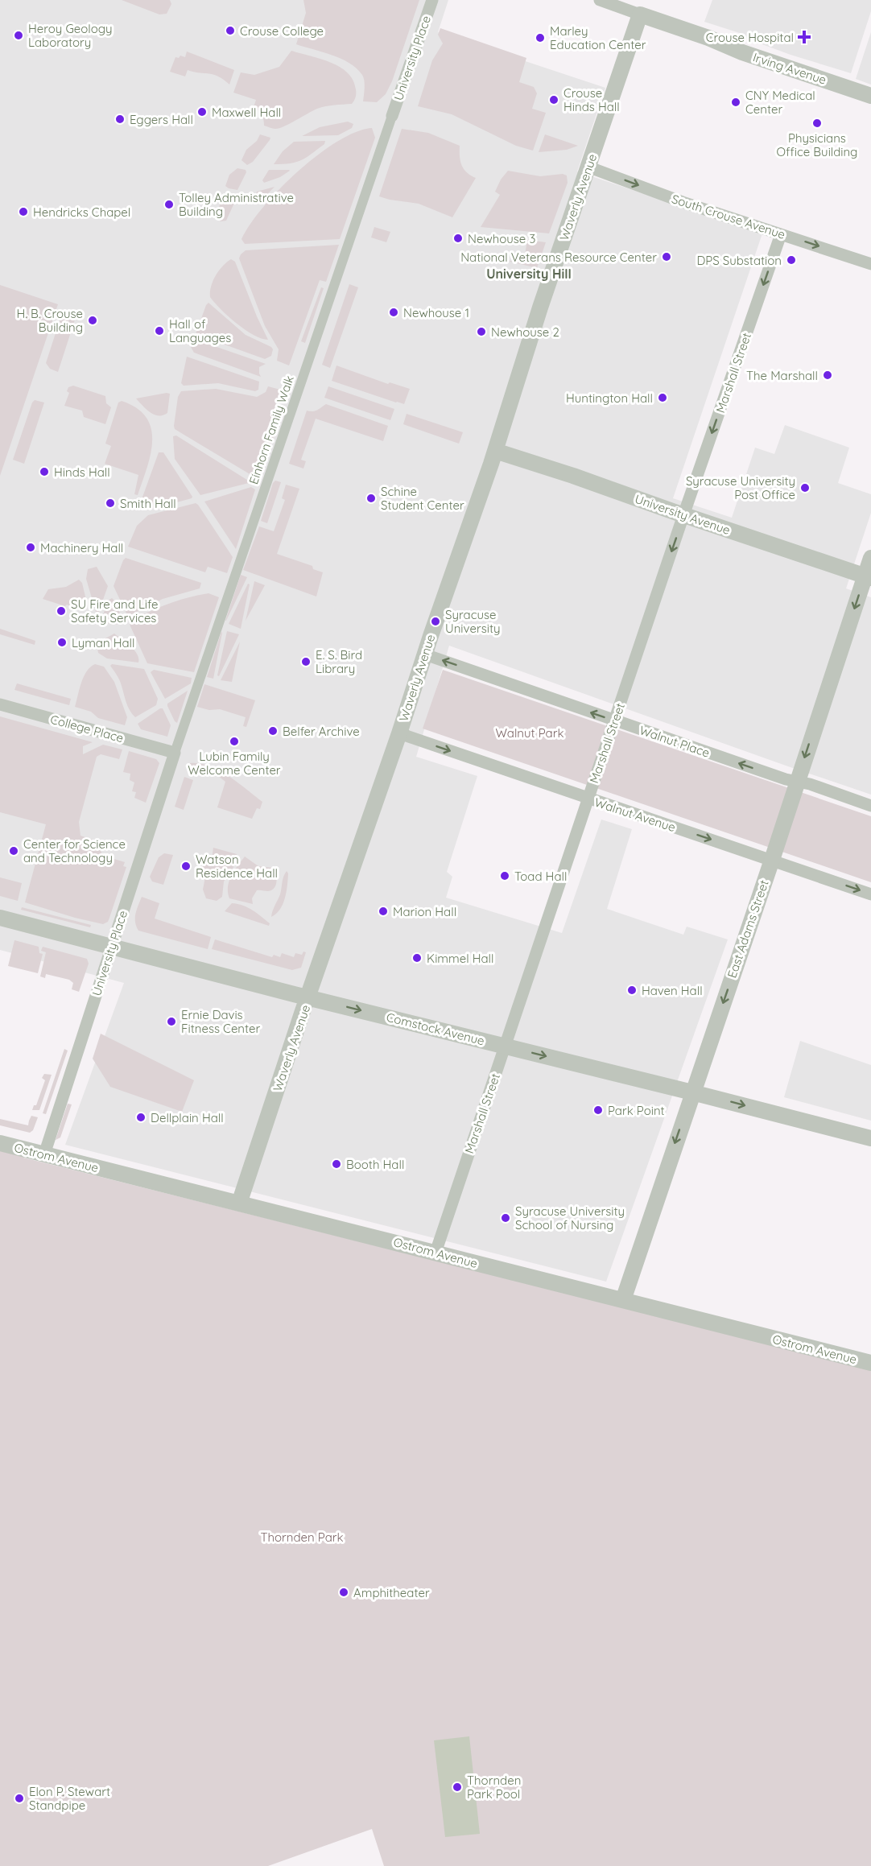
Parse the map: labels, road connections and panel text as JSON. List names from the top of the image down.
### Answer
{
  "streets": {
    "street": [
      "University Place",
      "Irving Avenue",
      "Waverly Avenue",
      "South Crouse Avenue",
      "Marshall Street",
      "Einhorn Family Walk",
      "University Avenue",
      "College Place",
      "Walnut Place",
      "Walnut Avenue",
      "East Adams Street",
      "Comstock Avenue",
      "Ostrom Avenue"
    ]
  },
  "crossings": [
    ["University Place", "Einhorn Family Walk"],
    ["University Place", "College Place"],
    ["University Place", "Comstock Avenue"],
    ["University Place", "Ostrom Avenue"],
    ["Irving Avenue", "Waverly Avenue"],
    ["Waverly Avenue", "South Crouse Avenue"],
    ["Waverly Avenue", "University Avenue"],
    ["Waverly Avenue", "Walnut Place"],
    ["Waverly Avenue", "Walnut Avenue"],
    ["Waverly Avenue", "Comstock Avenue"],
    ["Waverly Avenue", "Ostrom Avenue"],
    ["South Crouse Avenue", "Marshall Street"],
    ["Marshall Street", "University Avenue"],
    ["Marshall Street", "Walnut Place"],
    ["Marshall Street", "Walnut Avenue"],
    ["Marshall Street", "Comstock Avenue"],
    ["Marshall Street", "Ostrom Avenue"],
    ["Einhorn Family Walk", "College Place"],
    ["University Avenue", "East Adams Street"],
    ["Walnut Place", "East Adams Street"],
    ["Walnut Avenue", "East Adams Street"],
    ["East Adams Street", "Comstock Avenue"],
    ["East Adams Street", "Ostrom Avenue"]
  ],
  "one_way": [
    "South Crouse Avenue",
    "Marshall Street",
    "Walnut Place",
    "Walnut Avenue",
    "East Adams Street",
    "Comstock Avenue"
  ],
  "districts": ["University Hill"],
  "parks": ["Walnut Park", "Thornden Park"],
  "places": {
    "other": [
      "Crouse College",
      "Heroy Geology Laboratory",
      "Marley Education Center",
      "Crouse Hinds Hall",
      "CNY Medical Center",
      "Maxwell Hall",
      "Eggers Hall",
      "Physicians Office Building",
      "Tolley Administrative Building",
      "Hendricks Chapel",
      "Newhouse 3",
      "National Veterans Resource Center",
      "DPS Substation",
      "Newhouse 1",
      "H. B. Crouse Building",
      "Hall of Languages",
      "Newhouse 2",
      "The Marshall",
      "Huntington Hall",
      "Hinds Hall",
      "Syracuse University Post Office",
      "Schine Student Center",
      "Smith Hall",
      "Machinery Hall",
      "SU Fire and Life Safety Services",
      "Syracuse University",
      "Lyman Hall",
      "E. S. Bird Library",
      "Belfer Archive",
      "Lubin Family Welcome Center",
      "Center for Science and Technology",
      "Watson Residence Hall",
      "Toad Hall",
      "Marion Hall",
      "Kimmel Hall",
      "Haven Hall",
      "Ernie Davis Fitness Center",
      "Park Point",
      "Dellplain Hall",
      "Booth Hall",
      "Syracuse University School of Nursing",
      "Amphitheater",
      "Thornden Park Pool",
      "Elon P. Stewart Standpipe"
    ],
    "health": ["Crouse Hospital"]
  }
}
